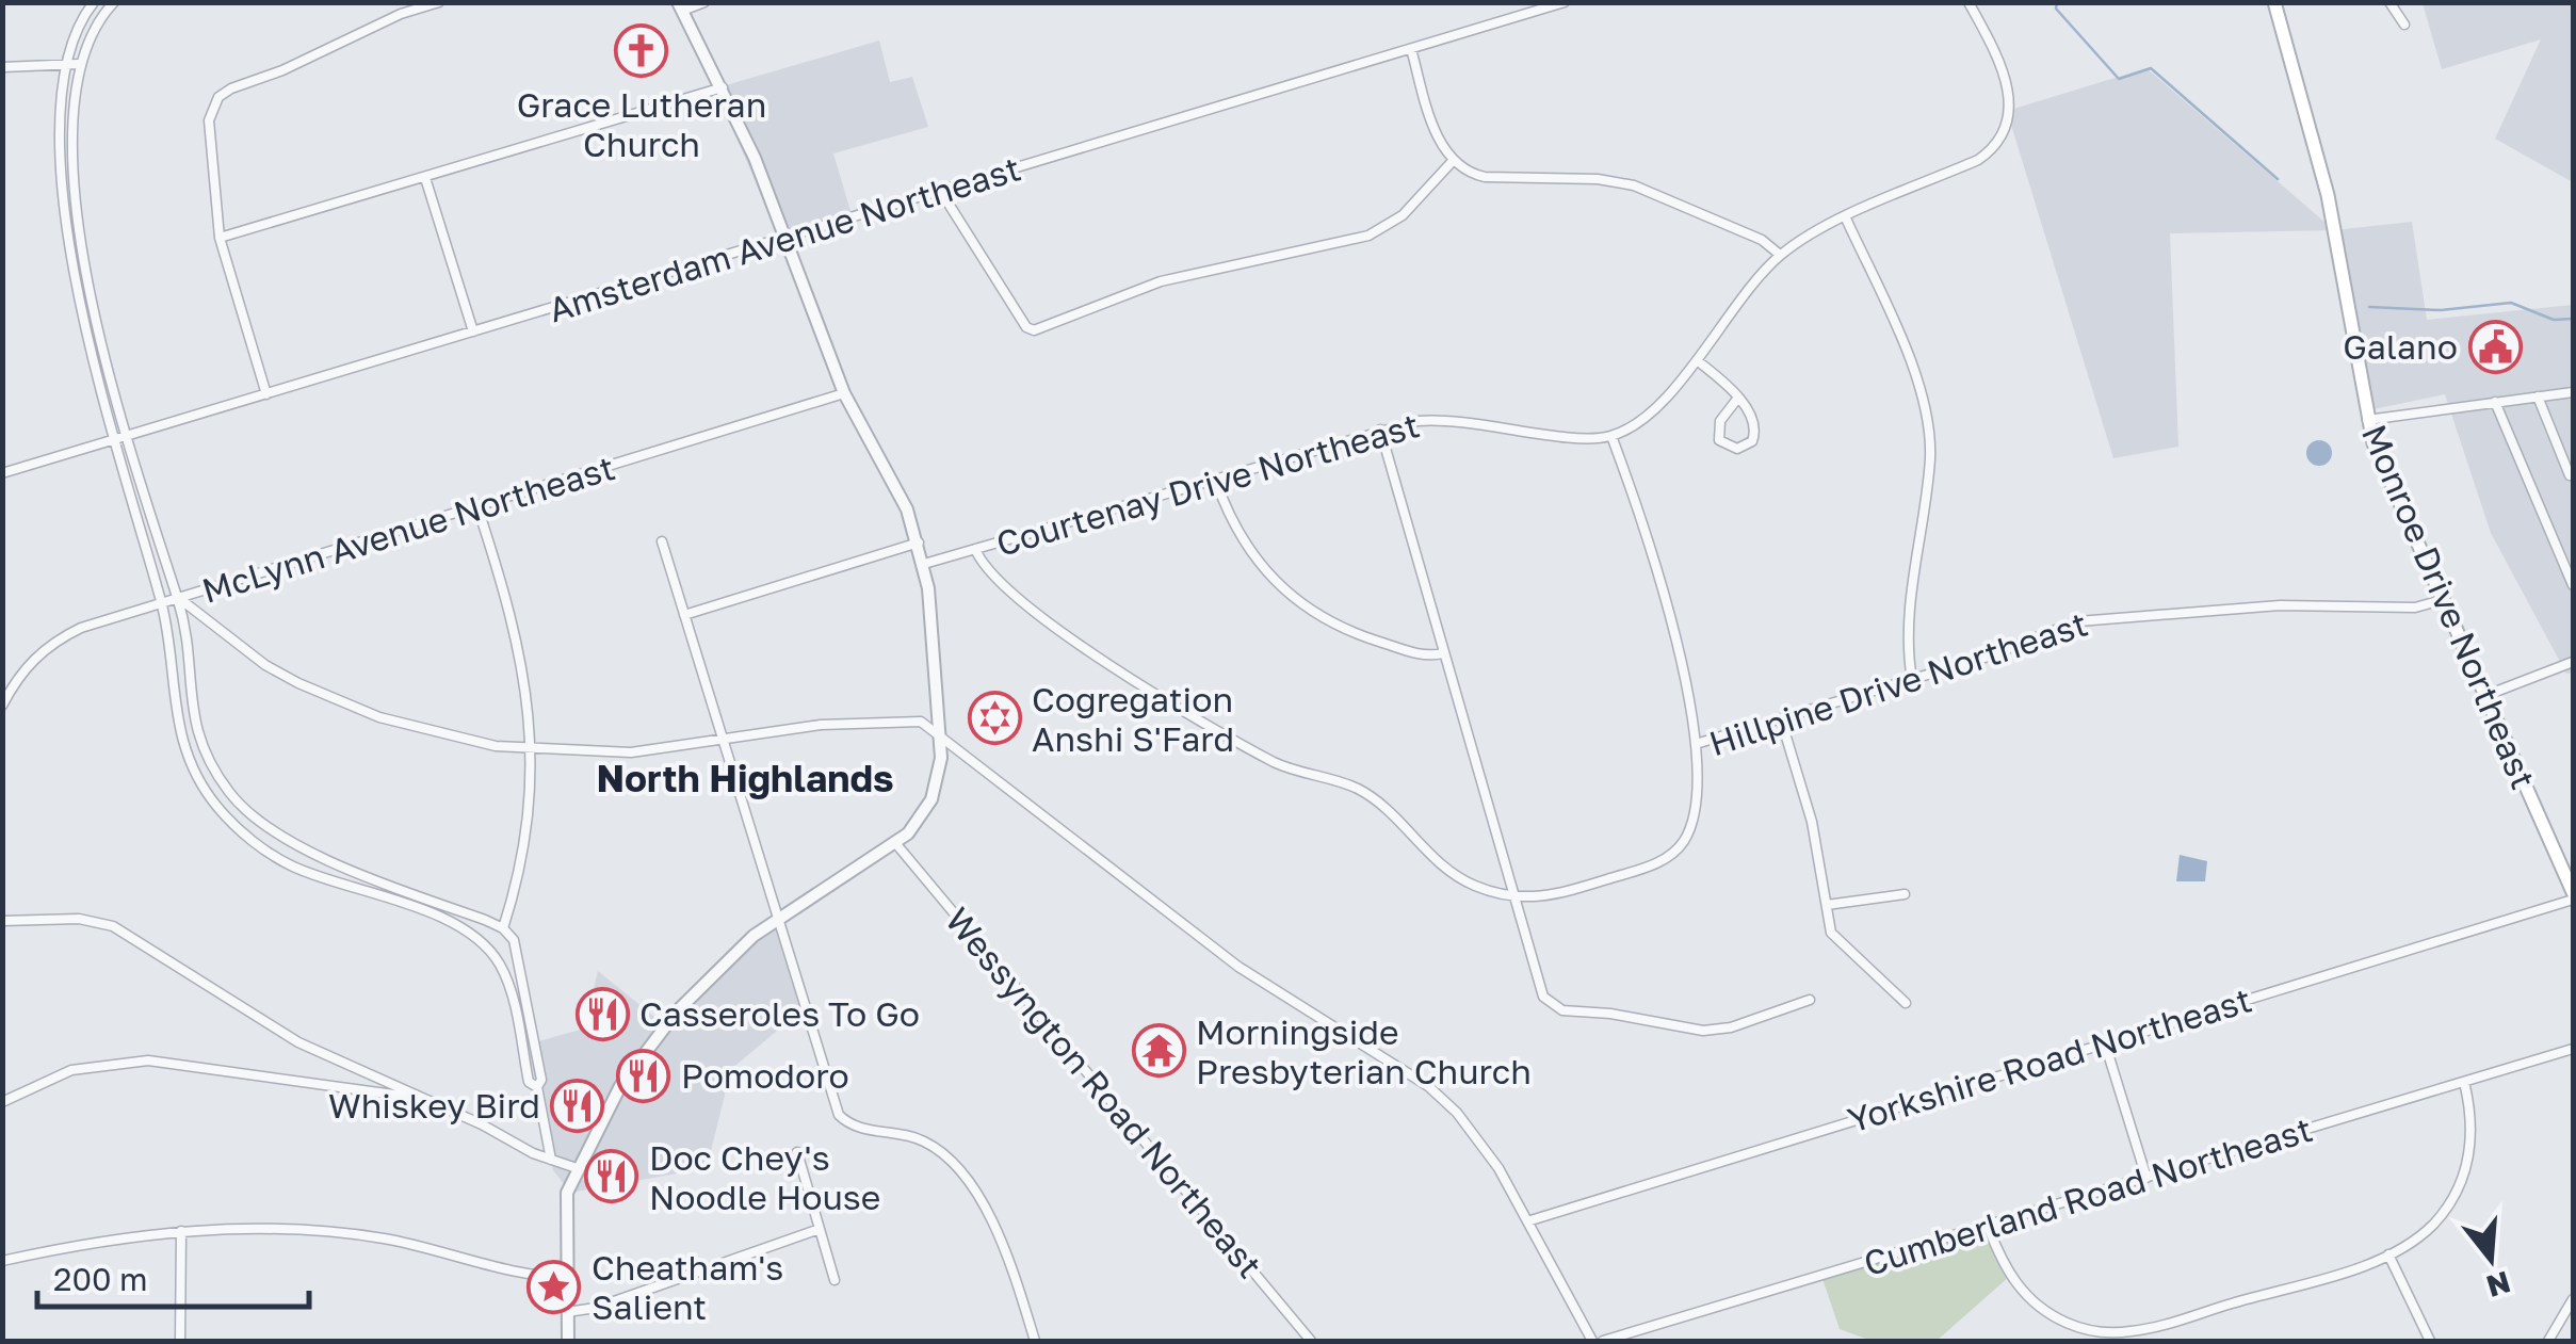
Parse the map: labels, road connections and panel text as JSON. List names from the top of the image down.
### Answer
{
  "streets": {
    "main road": ["Monroe Drive Northeast"],
    "street": [
      "Amsterdam Avenue Northeast",
      "Courtenay Drive Northeast",
      "McLynn Avenue Northeast",
      "Hillpine Drive Northeast",
      "Yorkshire Road Northeast",
      "Wessyngton Road Northeast",
      "Cumberland Road Northeast"
    ]
  },
  "crossings": [
    ["Monroe Drive Northeast", "Hillpine Drive Northeast"],
    ["Monroe Drive Northeast", "Yorkshire Road Northeast"]
  ],
  "districts": ["North Highlands"],
  "places": {
    "church": ["Grace Lutheran Church"],
    "public building": ["Galano"],
    "synagogue": ["Cogregation Anshi S'Fard"],
    "restaurant": [
      "Casseroles To Go",
      "Pomodoro",
      "Whiskey Bird",
      "Doc Chey's Noodle House"
    ],
    "temple": ["Morningside Presbyterian Church"],
    "place": ["Cheatham's Salient"]
  },
  "scale_bar": "200 m",
  "north": "bottom"
}
